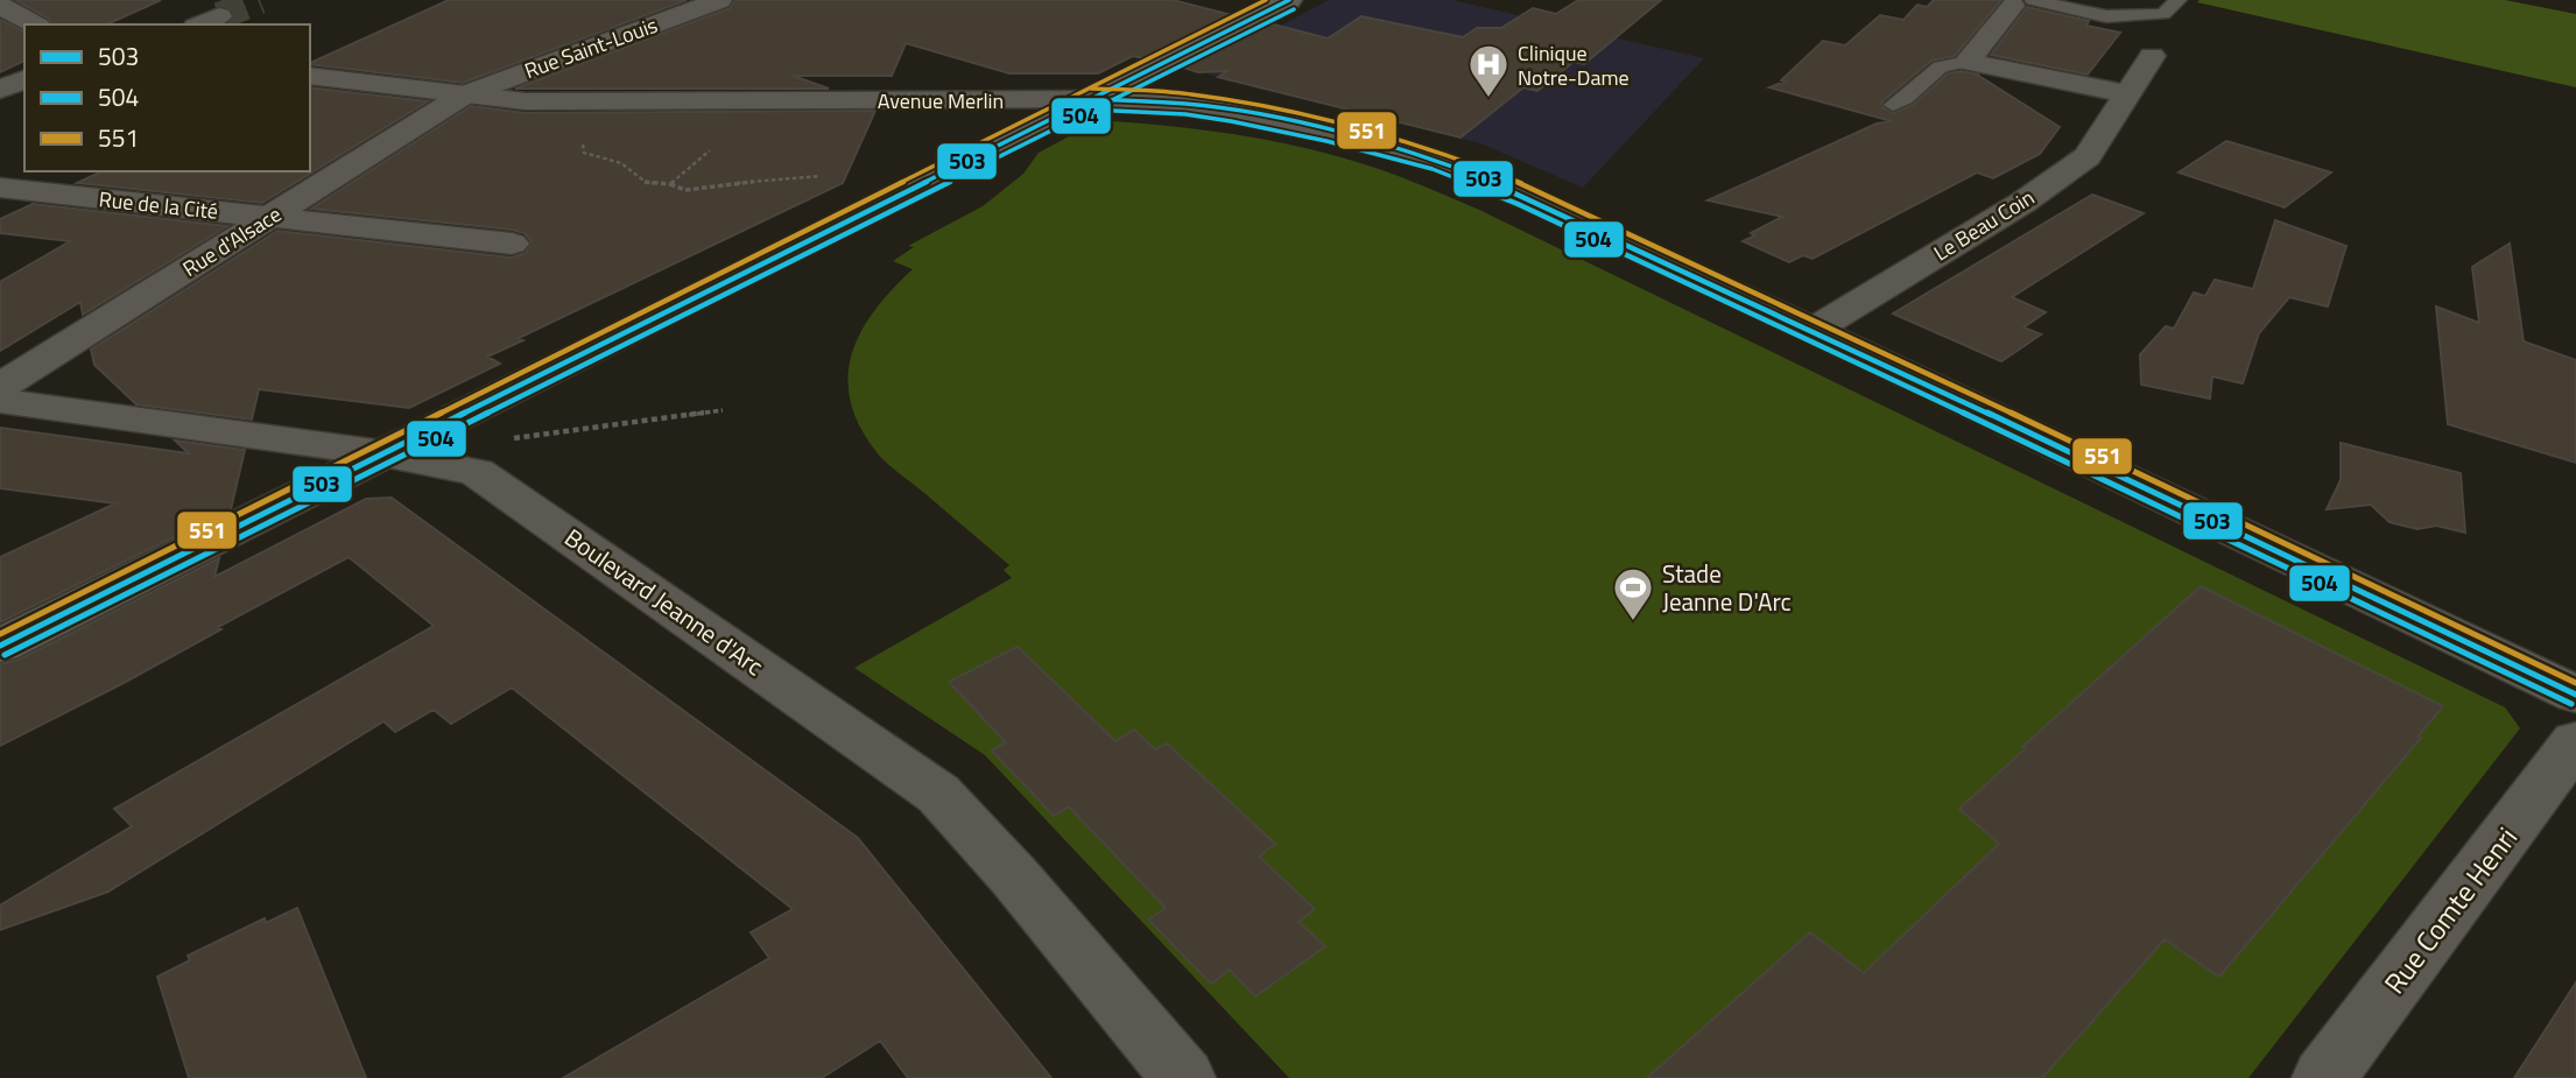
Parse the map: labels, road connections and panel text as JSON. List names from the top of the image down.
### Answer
{
  "streets": {
    "street": [
      "Rue Saint-Louis",
      "Avenue Merlin",
      "Rue de la Cité",
      "Le Beau Coin",
      "Rue d'Alsace",
      "Boulevard Jeanne d'Arc",
      "Rue Comte Henri"
    ]
  },
  "crossings": [
    ["Rue Saint-Louis", "Avenue Merlin"],
    ["Rue Saint-Louis", "Rue d'Alsace"],
    ["Avenue Merlin", "Le Beau Coin"],
    ["Avenue Merlin", "Rue d'Alsace"],
    ["Rue de la Cité", "Rue d'Alsace"]
  ],
  "places": {
    "hospital": ["Clinique Notre-Dame"],
    "sports": ["Stade Jeanne D'Arc"]
  },
  "lines": ["transit line 503", "transit line 551", "transit line 504"],
  "legend": ["503", "504", "551"]
}
